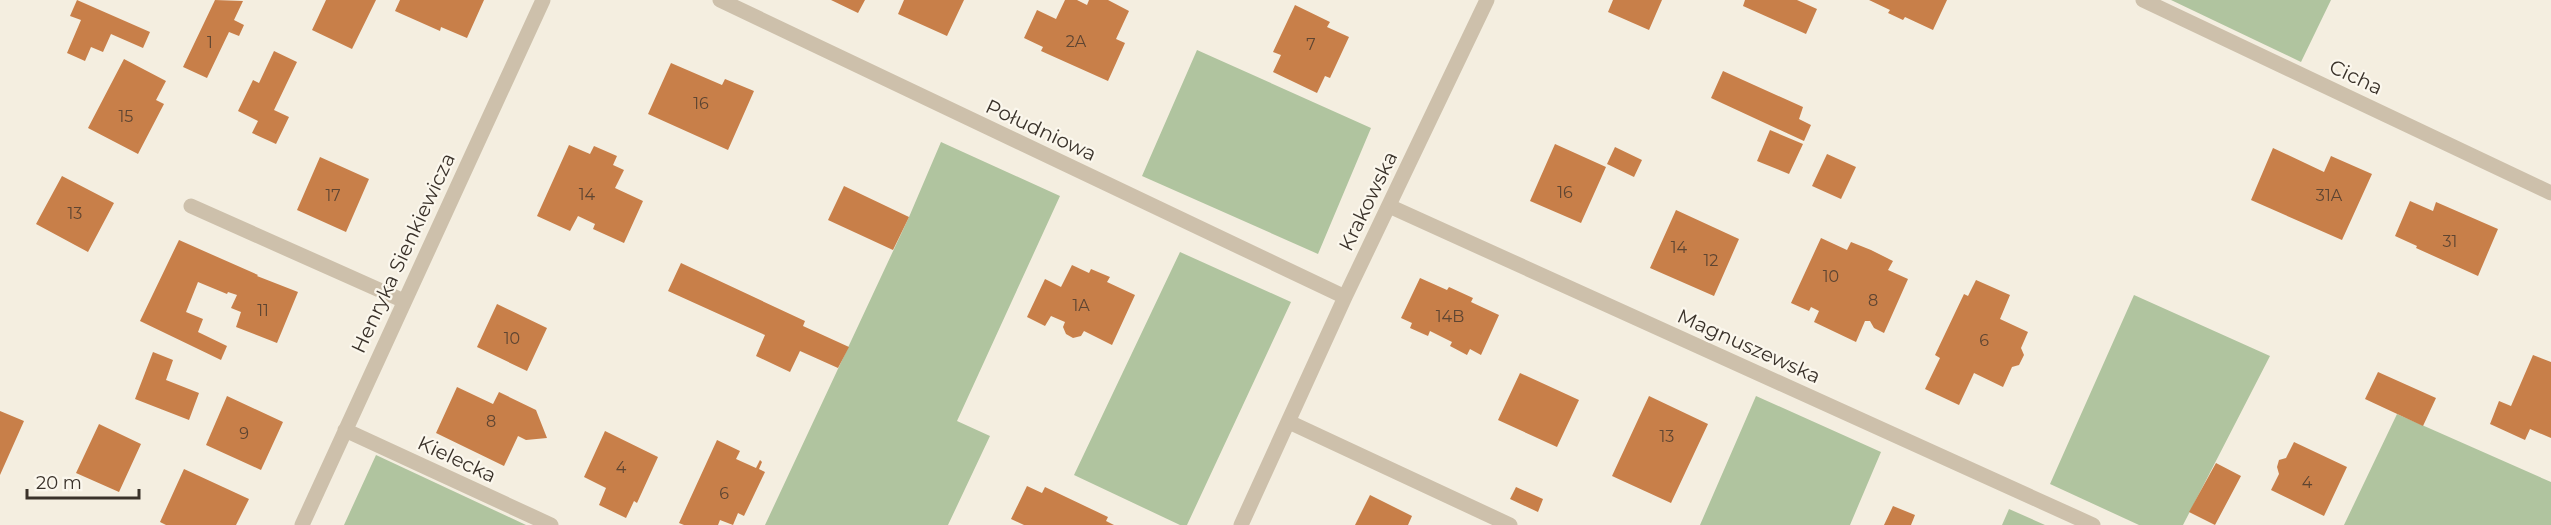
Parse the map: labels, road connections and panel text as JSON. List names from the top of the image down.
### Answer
{
  "streets": {
    "street": [
      "Cicha",
      "Południowa",
      "Krakowska",
      "Henryka Sienkiewicza",
      "Magnuszewska",
      "Kielecka"
    ]
  },
  "crossings": [
    ["Południowa", "Krakowska"],
    ["Krakowska", "Magnuszewska"],
    ["Henryka Sienkiewicza", "Kielecka"]
  ],
  "house_numbers": [
    "2A",
    "1",
    "7",
    "16",
    "15",
    "16",
    "14",
    "17",
    "31A",
    "13",
    "31",
    "14",
    "12",
    "10",
    "8",
    "1A",
    "11",
    "14B",
    "10",
    "6",
    "8",
    "9",
    "13",
    "4",
    "4",
    "6"
  ],
  "scale_bar": "20 m"
}
